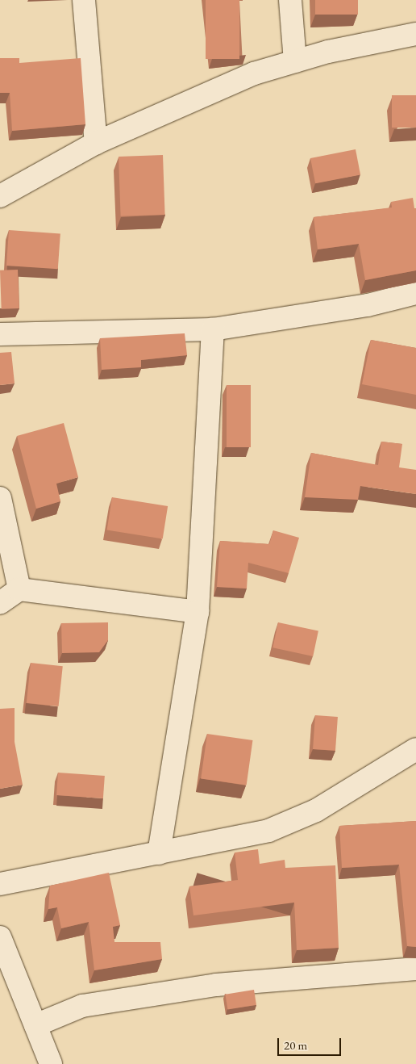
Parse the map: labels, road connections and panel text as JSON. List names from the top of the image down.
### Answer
{
  "scale_bar": "20 m"
}
